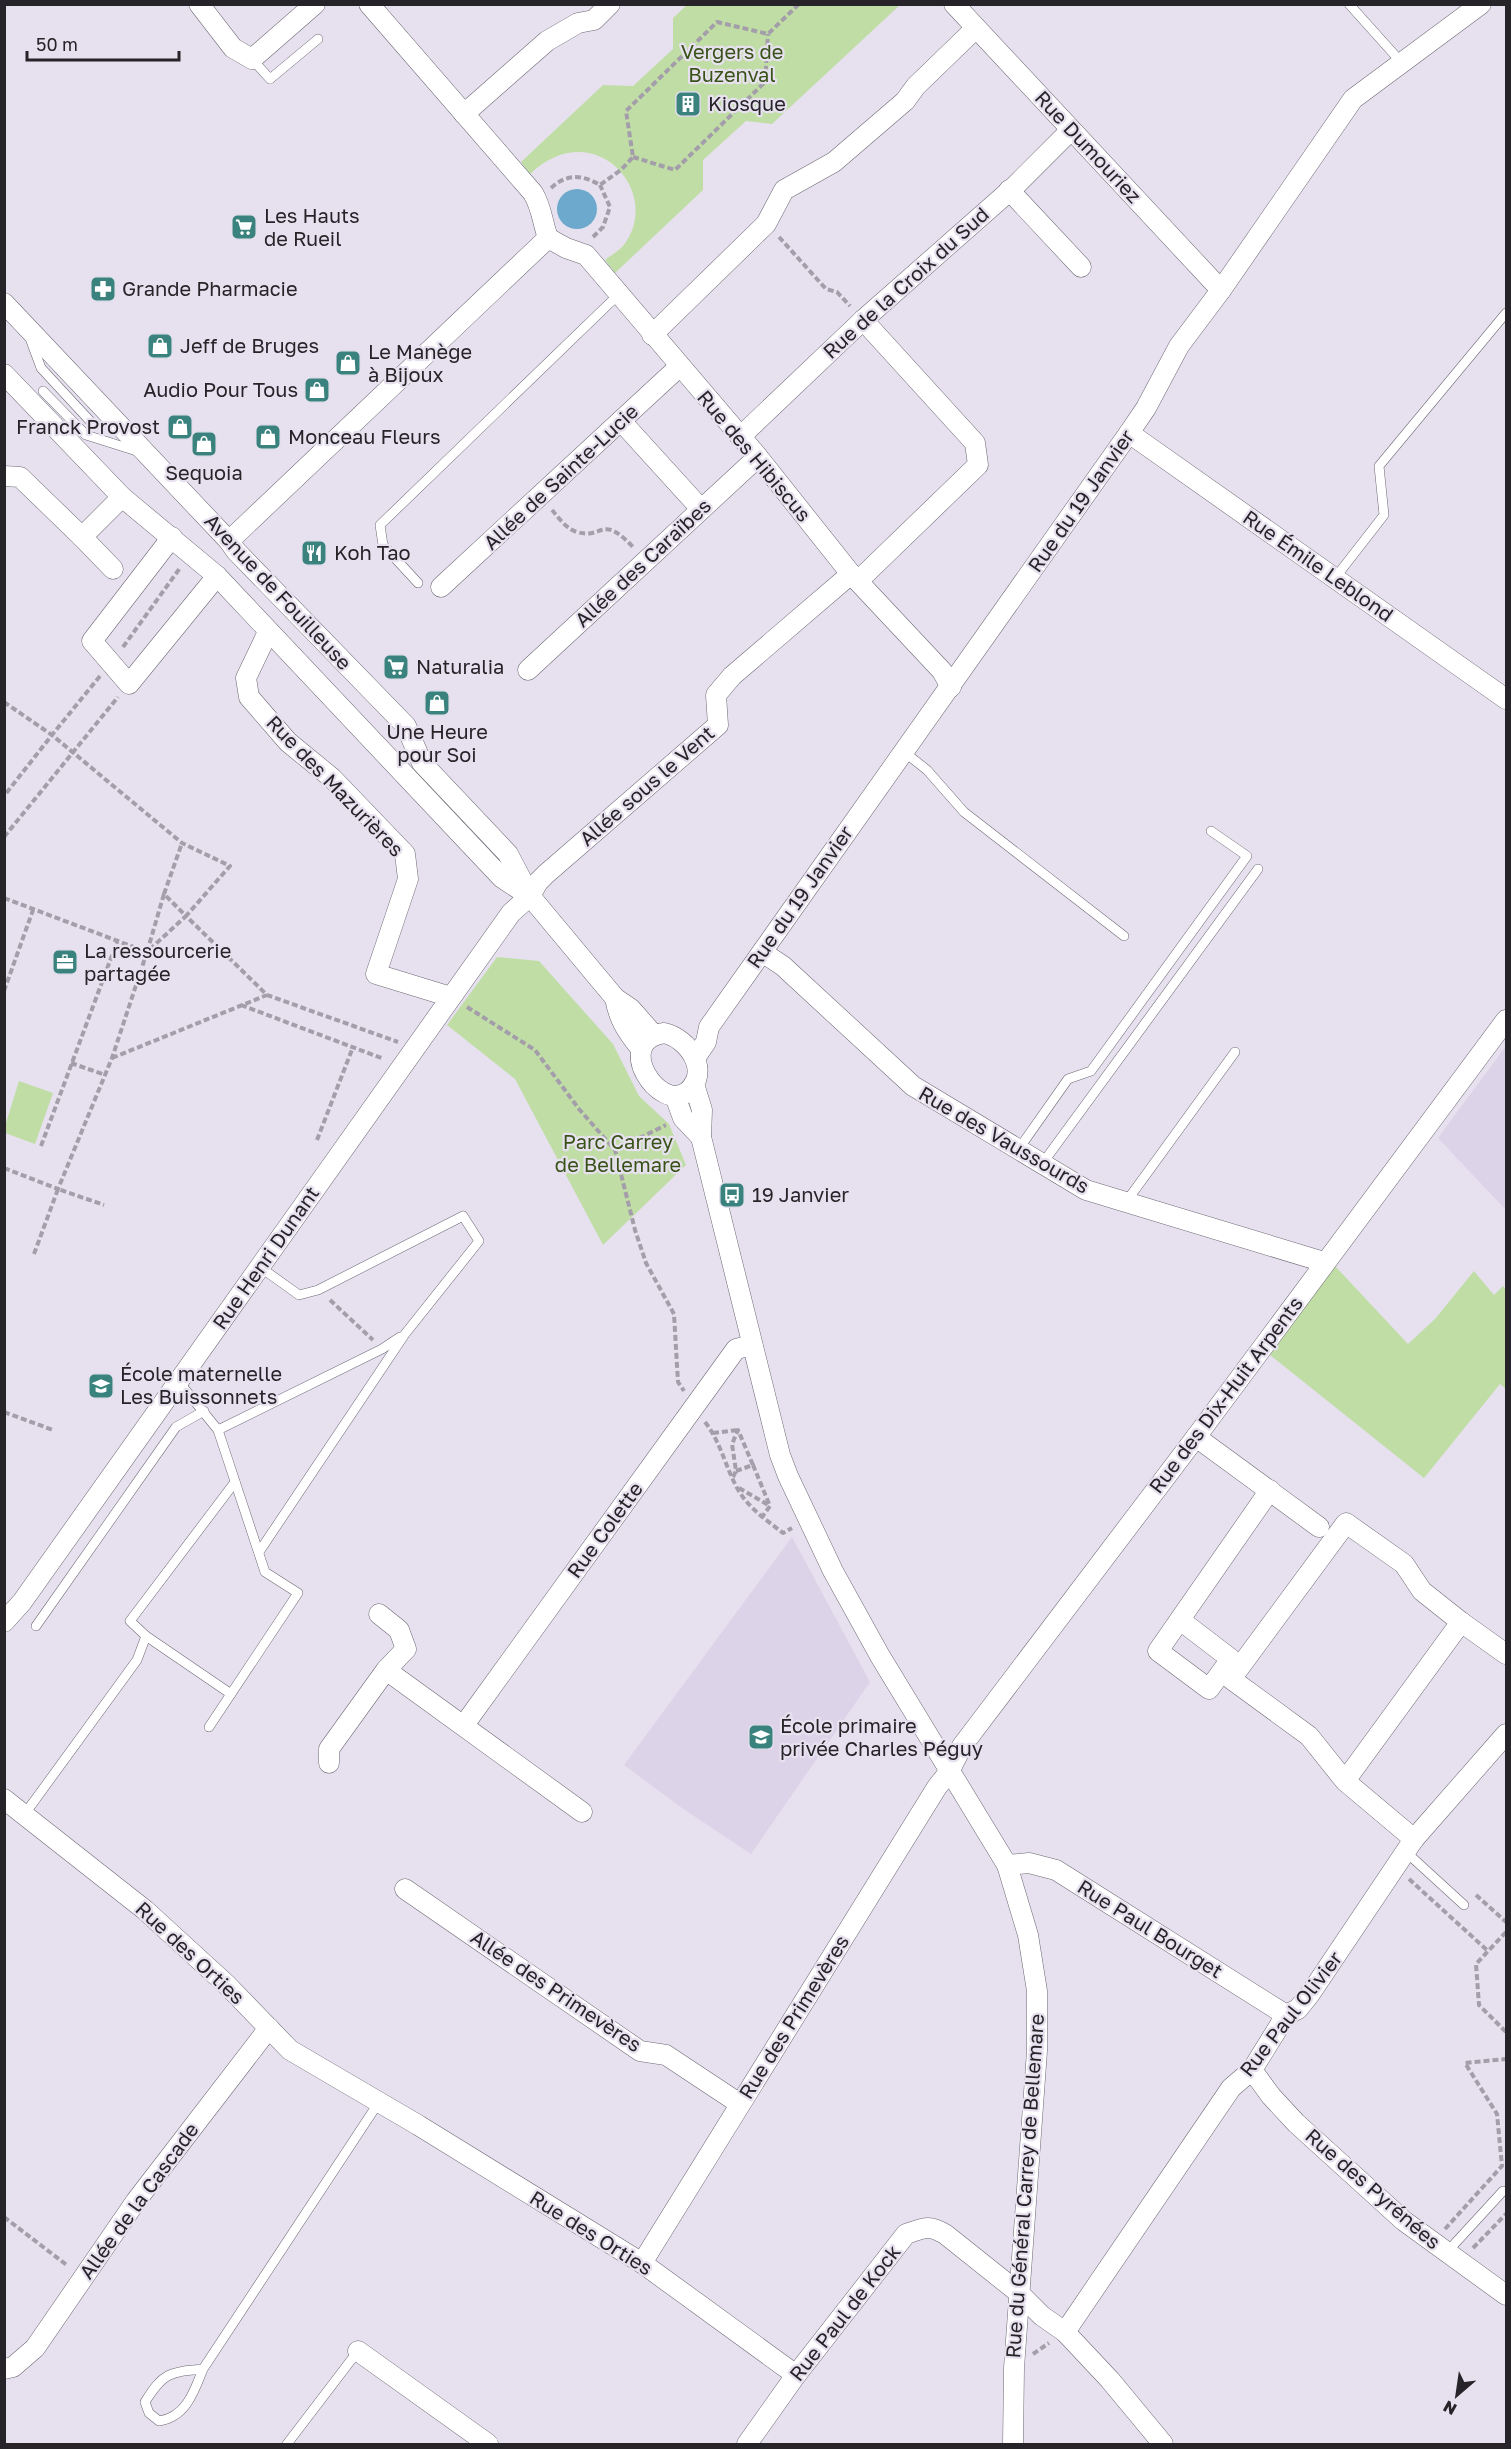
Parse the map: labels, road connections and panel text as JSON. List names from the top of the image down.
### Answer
{
  "streets": {
    "street": [
      "Rue Dumouriez",
      "Rue de la Croix du Sud",
      "Rue des Hibiscus",
      "Allée de Sainte-Lucie",
      "Rue du 19 Janvier",
      "Allée des Caraïbes",
      "Rue Émile Leblond",
      "Avenue de Fouilleuse",
      "Rue des Mazurières",
      "Allée sous le Vent",
      "Rue des Vaussourds",
      "Rue Henri Dunant",
      "Rue des Dix-Huit Arpents",
      "Rue Colette",
      "Rue Paul Bourget",
      "Rue des Orties",
      "Allée des Primevères",
      "Rue Paul Olivier",
      "Rue des Primevères",
      "Rue du Général Carrey de Bellemare",
      "Rue des Pyrénées",
      "Allée de la Cascade",
      "Rue Paul de Kock"
    ]
  },
  "crossings": [
    ["Rue Dumouriez", "Rue de la Croix du Sud"],
    ["Rue Dumouriez", "Rue du 19 Janvier"],
    ["Rue de la Croix du Sud", "Rue des Hibiscus"],
    ["Rue des Hibiscus", "Allée de Sainte-Lucie"],
    ["Rue des Hibiscus", "Rue du 19 Janvier"],
    ["Rue des Hibiscus", "Allée des Caraïbes"],
    ["Rue des Hibiscus", "Allée sous le Vent"],
    ["Rue du 19 Janvier", "Rue Émile Leblond"],
    ["Rue du 19 Janvier", "Avenue de Fouilleuse"],
    ["Rue du 19 Janvier", "Rue des Vaussourds"],
    ["Rue du 19 Janvier", "Rue du Général Carrey de Bellemare"],
    ["Avenue de Fouilleuse", "Rue des Mazurières"],
    ["Avenue de Fouilleuse", "Allée sous le Vent"],
    ["Avenue de Fouilleuse", "Rue Henri Dunant"],
    ["Avenue de Fouilleuse", "Rue du Général Carrey de Bellemare"],
    ["Rue des Mazurières", "Rue Henri Dunant"],
    ["Allée sous le Vent", "Rue Henri Dunant"],
    ["Rue des Vaussourds", "Rue des Dix-Huit Arpents"],
    ["Rue des Dix-Huit Arpents", "Rue des Primevères"],
    ["Rue des Dix-Huit Arpents", "Rue du Général Carrey de Bellemare"],
    ["Rue Colette", "Rue du Général Carrey de Bellemare"],
    ["Rue Paul Bourget", "Rue Paul Olivier"],
    ["Rue Paul Bourget", "Rue du Général Carrey de Bellemare"],
    ["Rue des Orties", "Rue des Primevères"],
    ["Rue des Orties", "Allée de la Cascade"],
    ["Rue des Orties", "Rue Paul de Kock"],
    ["Allée des Primevères", "Rue des Primevères"],
    ["Rue Paul Olivier", "Rue des Pyrénées"],
    ["Rue des Primevères", "Rue du Général Carrey de Bellemare"],
    ["Rue du Général Carrey de Bellemare", "Rue Paul de Kock"]
  ],
  "parks": ["Vergers de Buzenval", "Parc Carrey de Bellemare"],
  "places": {
    "building": ["Kiosque"],
    "supermarket": ["Les Hauts de Rueil", "Naturalia"],
    "pharmacy": ["Grande Pharmacie"],
    "shop": [
      "Jeff de Bruges",
      "Le Manège à Bijoux",
      "Audio Pour Tous",
      "Franck Provost",
      "Monceau Fleurs",
      "Sequoia",
      "Une Heure pour Soi"
    ],
    "restaurant": ["Koh Tao"],
    "office": ["La ressourcerie partagée"],
    "bus stop": ["19 Janvier"],
    "school or university": ["École maternelle Les Buissonnets", "École primaire privée Charles Péguy"]
  },
  "scale_bar": "50 m",
  "north": "bottom left"
}
